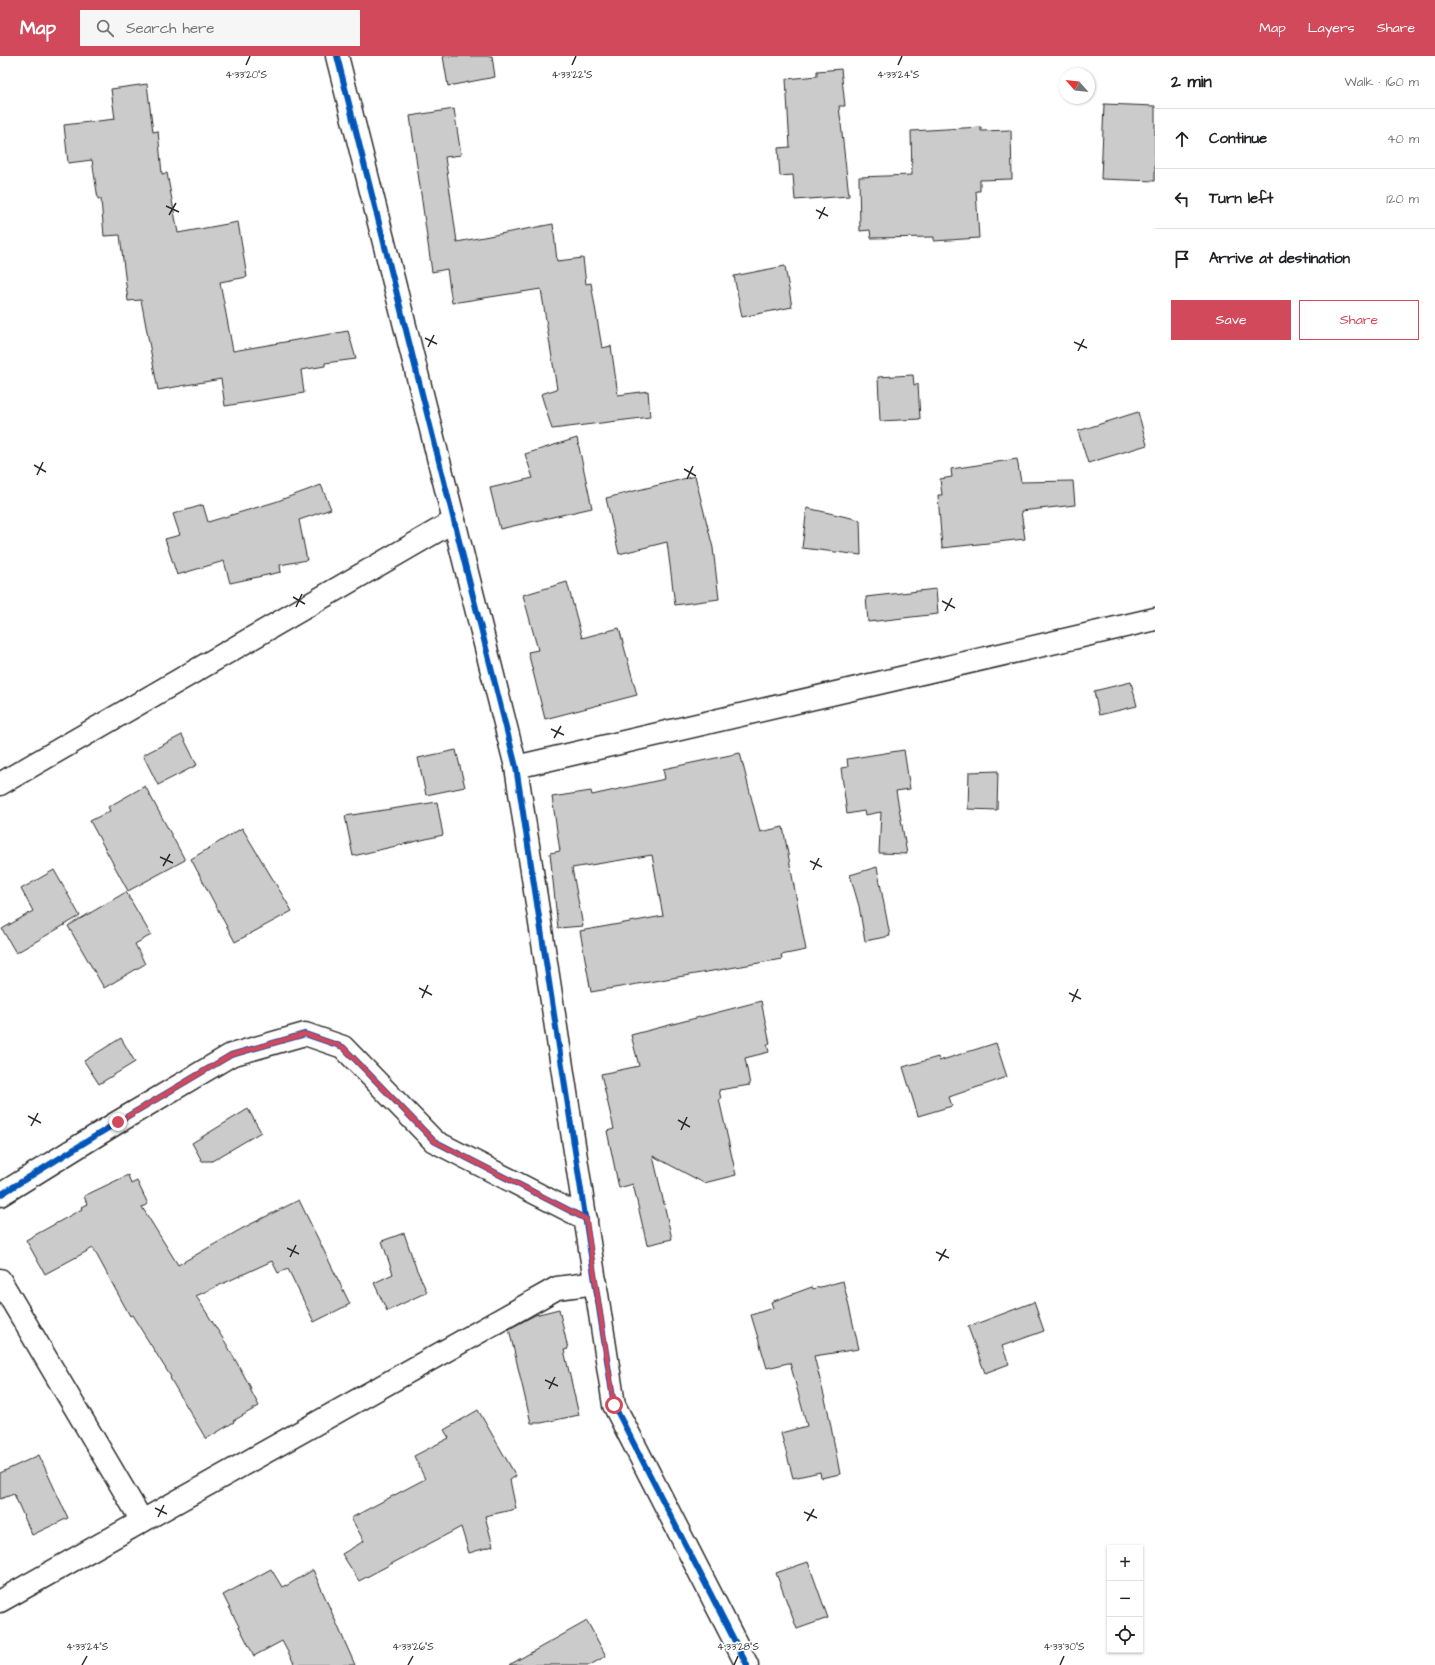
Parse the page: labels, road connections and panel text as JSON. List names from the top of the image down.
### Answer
{
  "north": "top left",
  "page": {
    "header": "Map",
    "search": "Search here",
    "nav": ["Map", "Layers", "Share"],
    "heading": ["2 min", "Walk · 160 m"],
    "list": [
      ["Continue", "40 m"],
      ["Turn left", "120 m"],
      "Arrive at destination"
    ],
    "buttons": ["Save", "Share"],
    "map_buttons": ["+", "−"]
  },
  "coordinates": [
    "4°33'20\"S",
    "4°33'22\"S",
    "4°33'24\"S",
    "4°33'26\"S",
    "4°33'28\"S",
    "4°33'30\"S"
  ]
}
